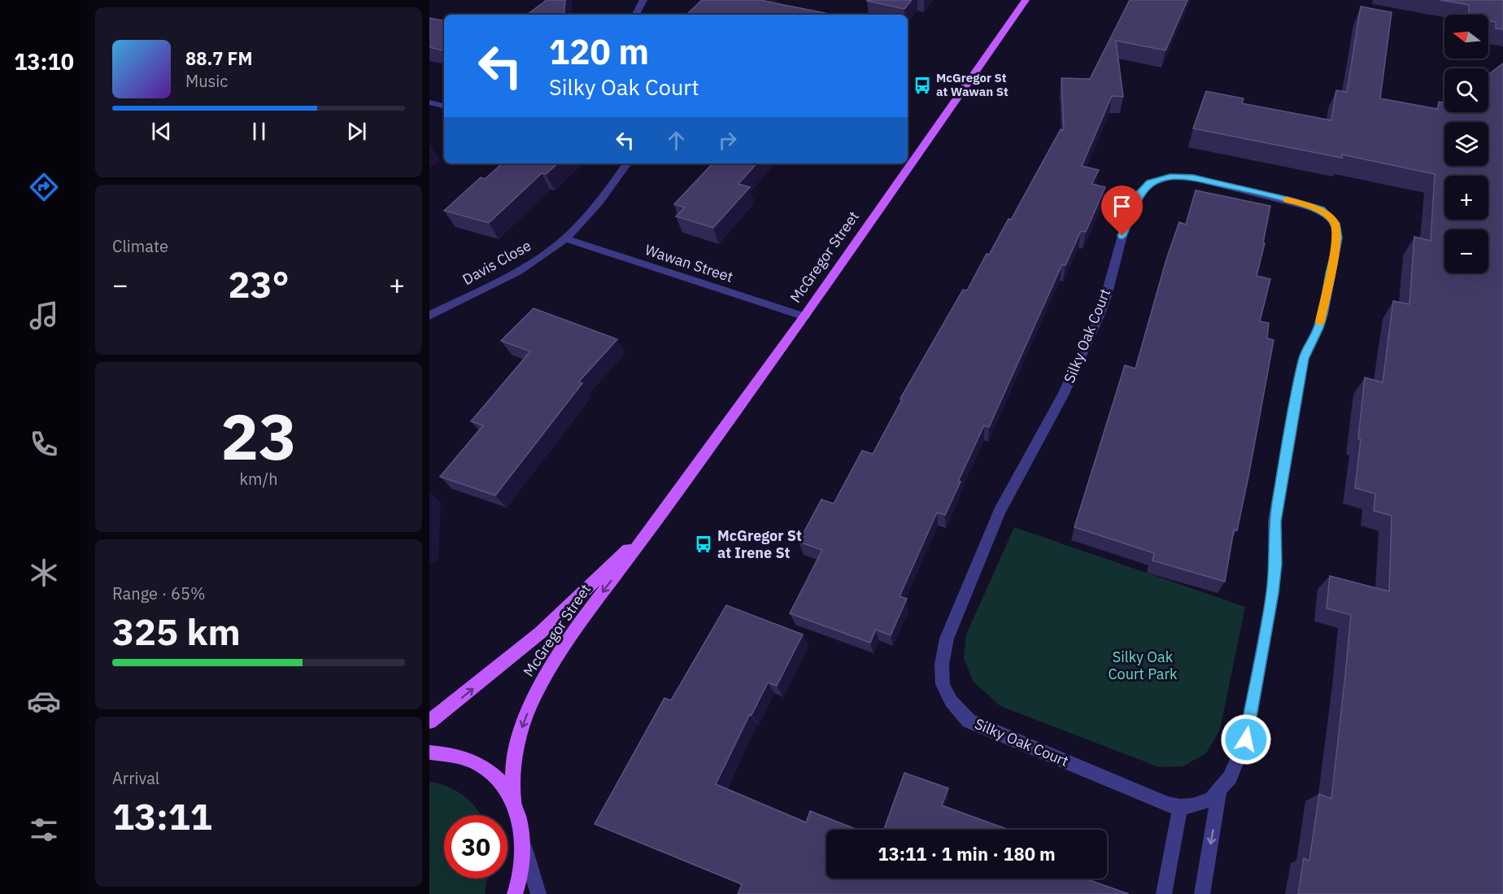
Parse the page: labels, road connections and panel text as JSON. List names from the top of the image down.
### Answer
{
  "streets": {
    "main road": ["McGregor Street"],
    "street": ["Davis Close", "Wawan Street", "Silky Oak Court"]
  },
  "crossings": [
    ["McGregor Street", "Wawan Street"],
    ["Davis Close", "Wawan Street"]
  ],
  "parks": ["Silky Oak Court Park"],
  "places": {
    "bus stop": ["McGregor St at Wawan St", "McGregor St at Irene St"]
  },
  "north": "left",
  "page": {
    "tabs": "13:10",
    "map_buttons": ["+", "−"],
    "turn": ["120 m", "Silky Oak Court"],
    "song": ["88.7 FM", "Music"],
    "tile": [
      "Climate",
      ["23", "km/h"],
      ["Range · 65%", "325 km"],
      ["Arrival", "13:11"]
    ],
    "heat": ["−", "23°", "+"],
    "limit": "30",
    "trip": "13:11 · 1 min · 180 m"
  }
}
